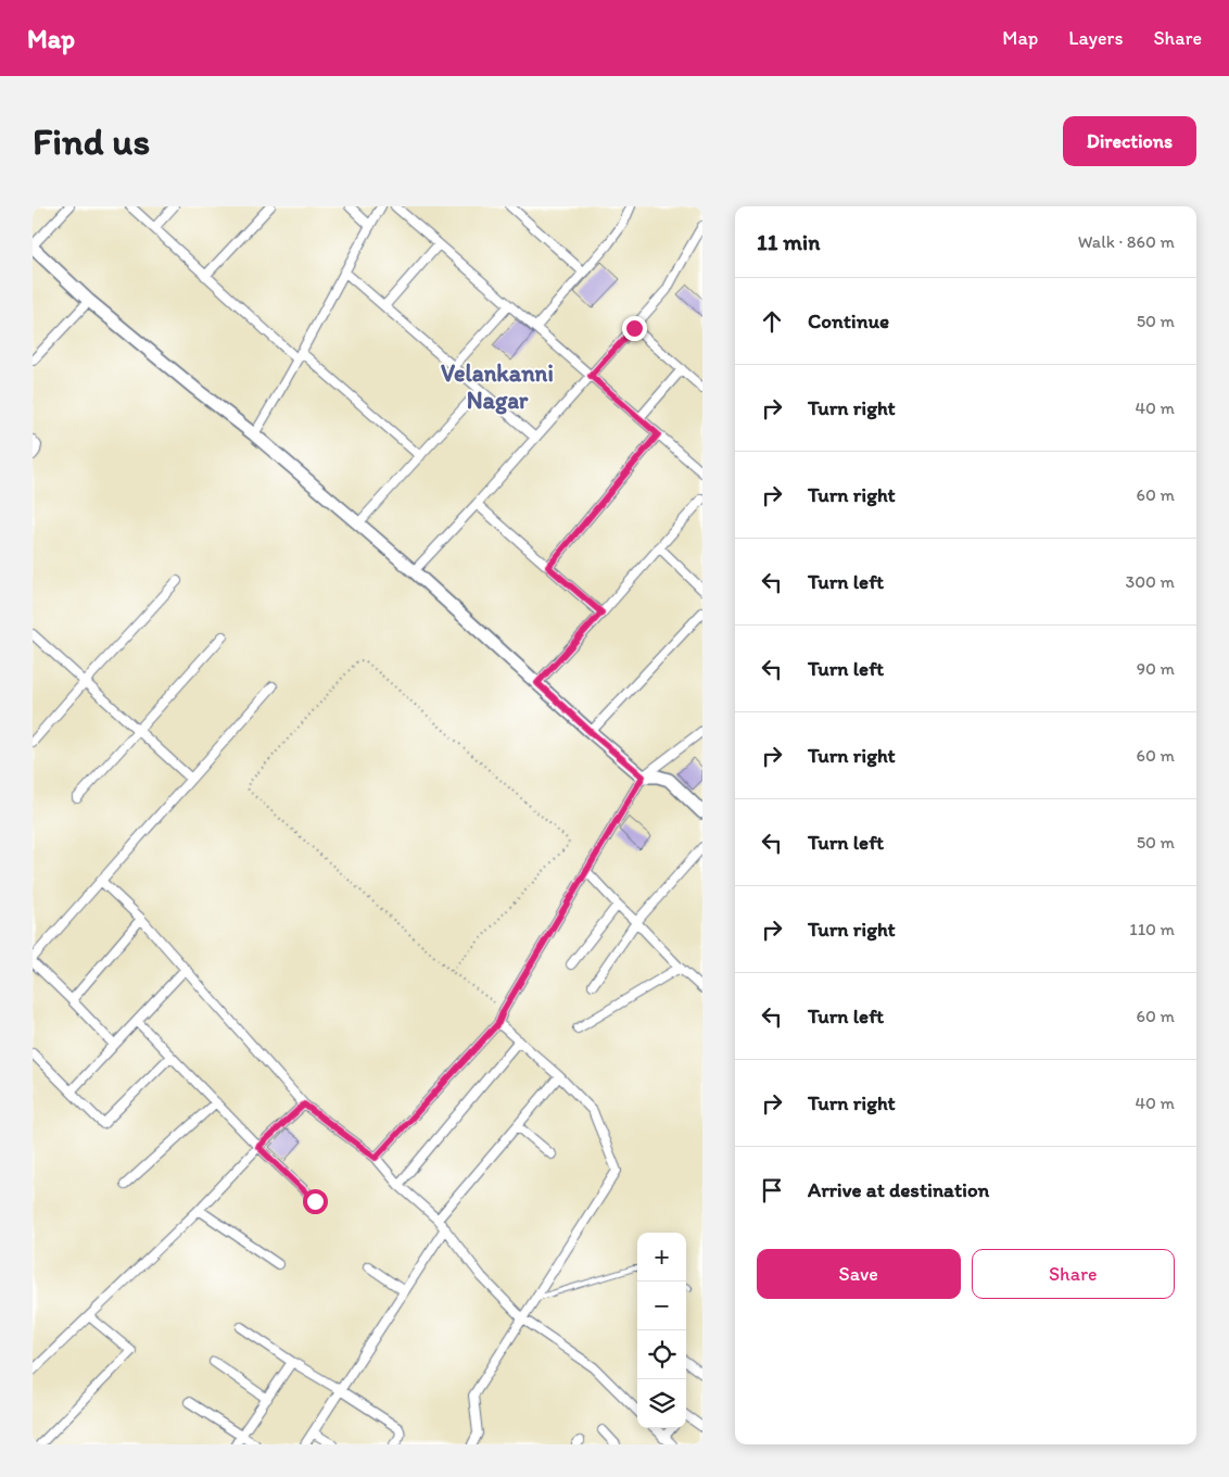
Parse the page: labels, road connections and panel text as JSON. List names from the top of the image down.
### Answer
{
  "districts": ["Velankanni Nagar"],
  "page": {
    "header": "Map",
    "nav": ["Map", "Layers", "Share"],
    "buttons": [
      "Directions",
      ["Save", "Share"]
    ],
    "title": "Find us",
    "heading": ["11 min", "Walk · 860 m"],
    "list": [
      ["Continue", "50 m"],
      ["Turn right", "40 m"],
      ["Turn right", "60 m"],
      ["Turn left", "300 m"],
      ["Turn left", "90 m"],
      ["Turn right", "60 m"],
      ["Turn left", "50 m"],
      ["Turn right", "110 m"],
      ["Turn left", "60 m"],
      ["Turn right", "40 m"],
      "Arrive at destination"
    ],
    "map_buttons": ["+", "−"]
  }
}
